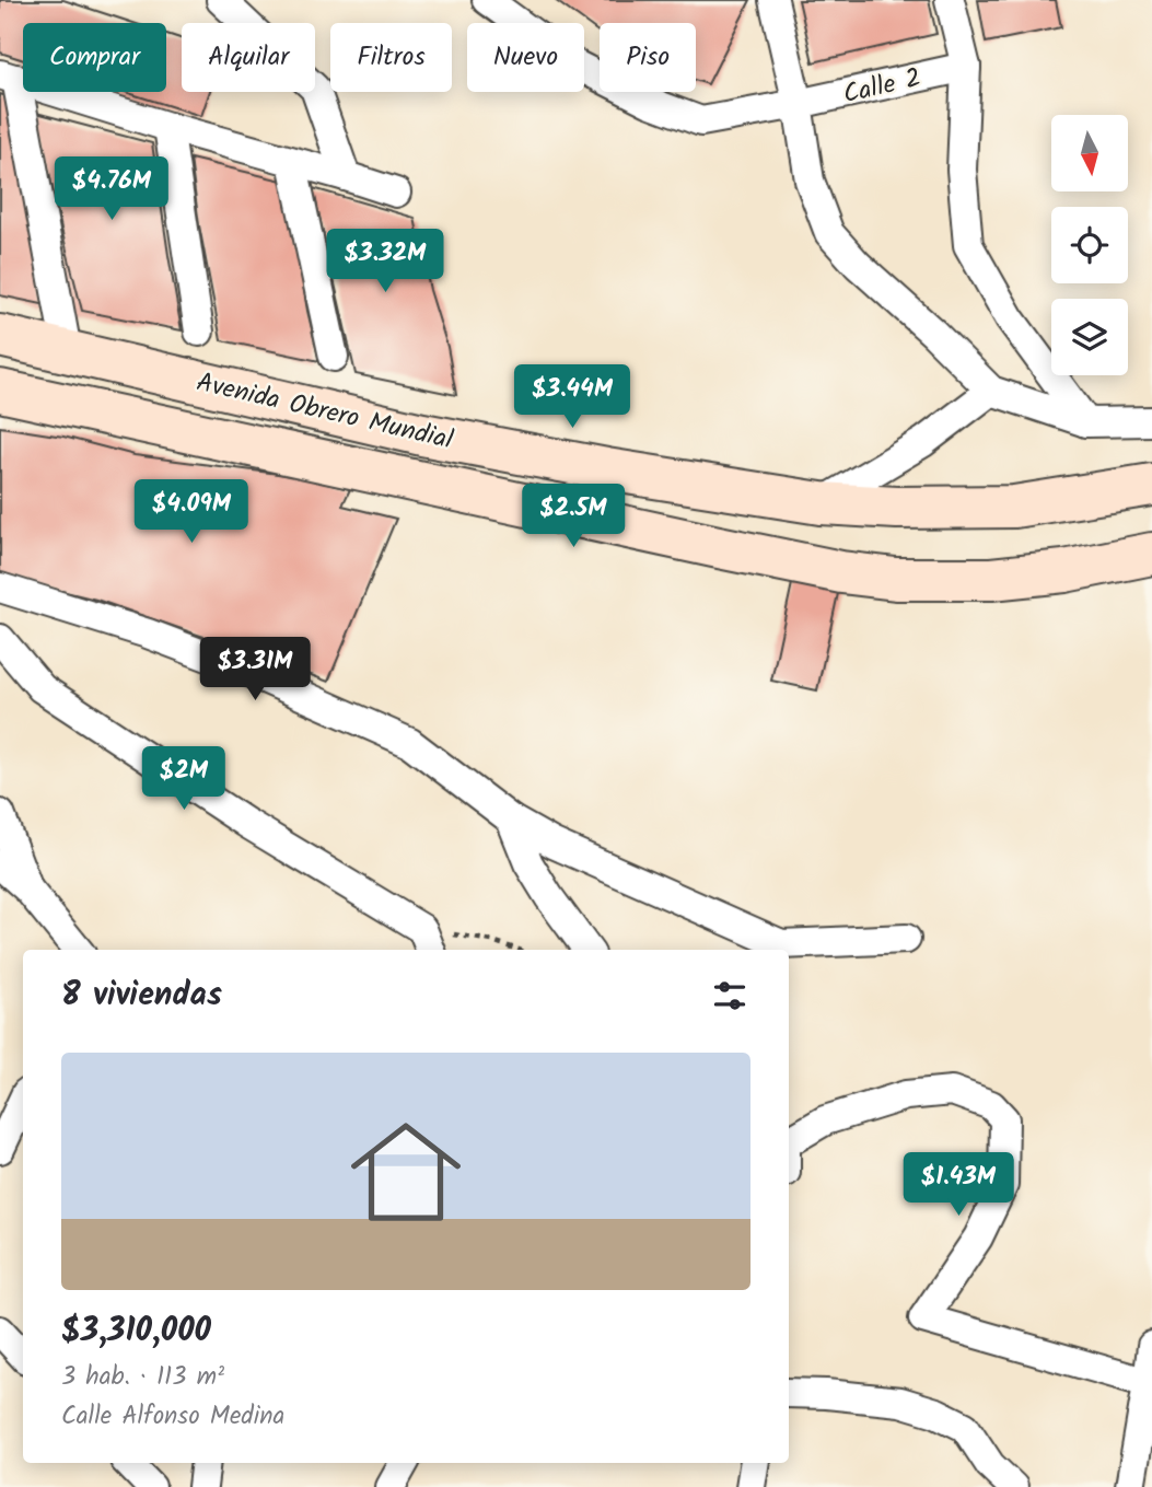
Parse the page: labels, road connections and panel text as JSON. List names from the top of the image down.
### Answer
{
  "streets": {
    "main road": ["Avenida Obrero Mundial"],
    "street": ["Calle 2"]
  },
  "north": "bottom",
  "page": {
    "chip": [
      "Comprar",
      "Alquilar",
      "Filtros",
      "Nuevo",
      "Piso"
    ],
    "price": [
      "$4.76M",
      "$3.32M",
      "$3.44M",
      "$4.09M",
      "$2.5M",
      "$3.31M",
      "$2M",
      "$1.43M"
    ],
    "heading": "8 viviendas",
    "list": [
      {
        "name": "$3,310,000",
        "note": "3 hab. · 113 m² · Calle Alfonso Medina"
      }
    ]
  }
}
